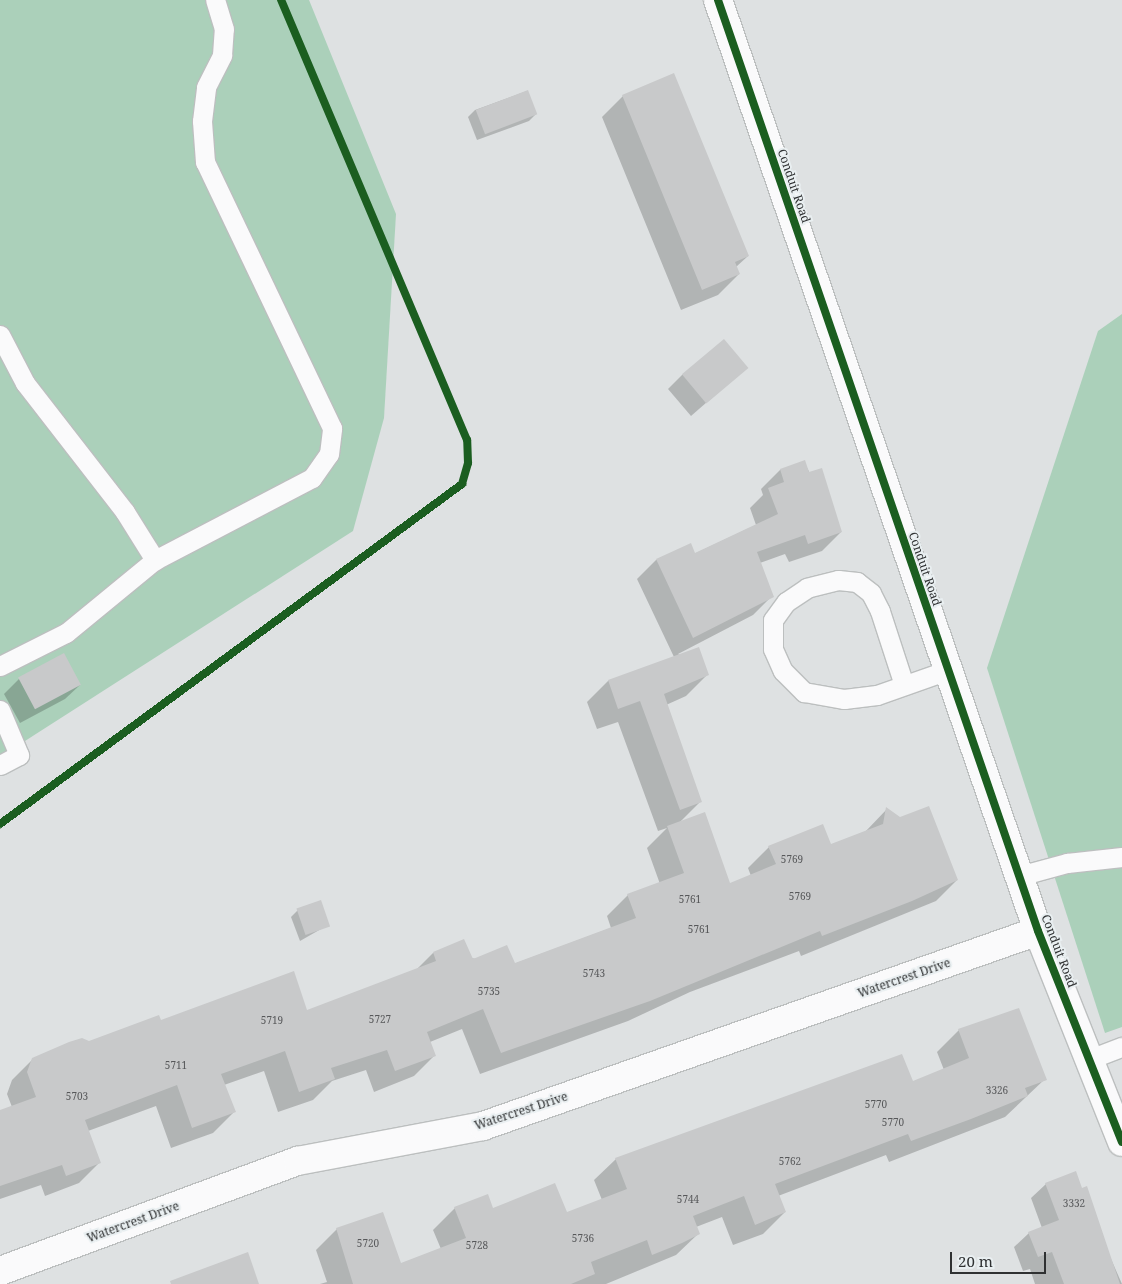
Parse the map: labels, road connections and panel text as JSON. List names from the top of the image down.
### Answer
{
  "streets": {
    "street": ["Conduit Road", "Watercrest Drive"]
  },
  "crossings": [
    ["Conduit Road", "Watercrest Drive"]
  ],
  "house_numbers": [
    "5769",
    "5769",
    "5761",
    "5761",
    "5743",
    "5735",
    "5727",
    "5719",
    "5711",
    "3326",
    "5703",
    "5770",
    "5770",
    "5762",
    "5744",
    "3332",
    "5736",
    "5720",
    "5728"
  ],
  "scale_bar": "20 m"
}
